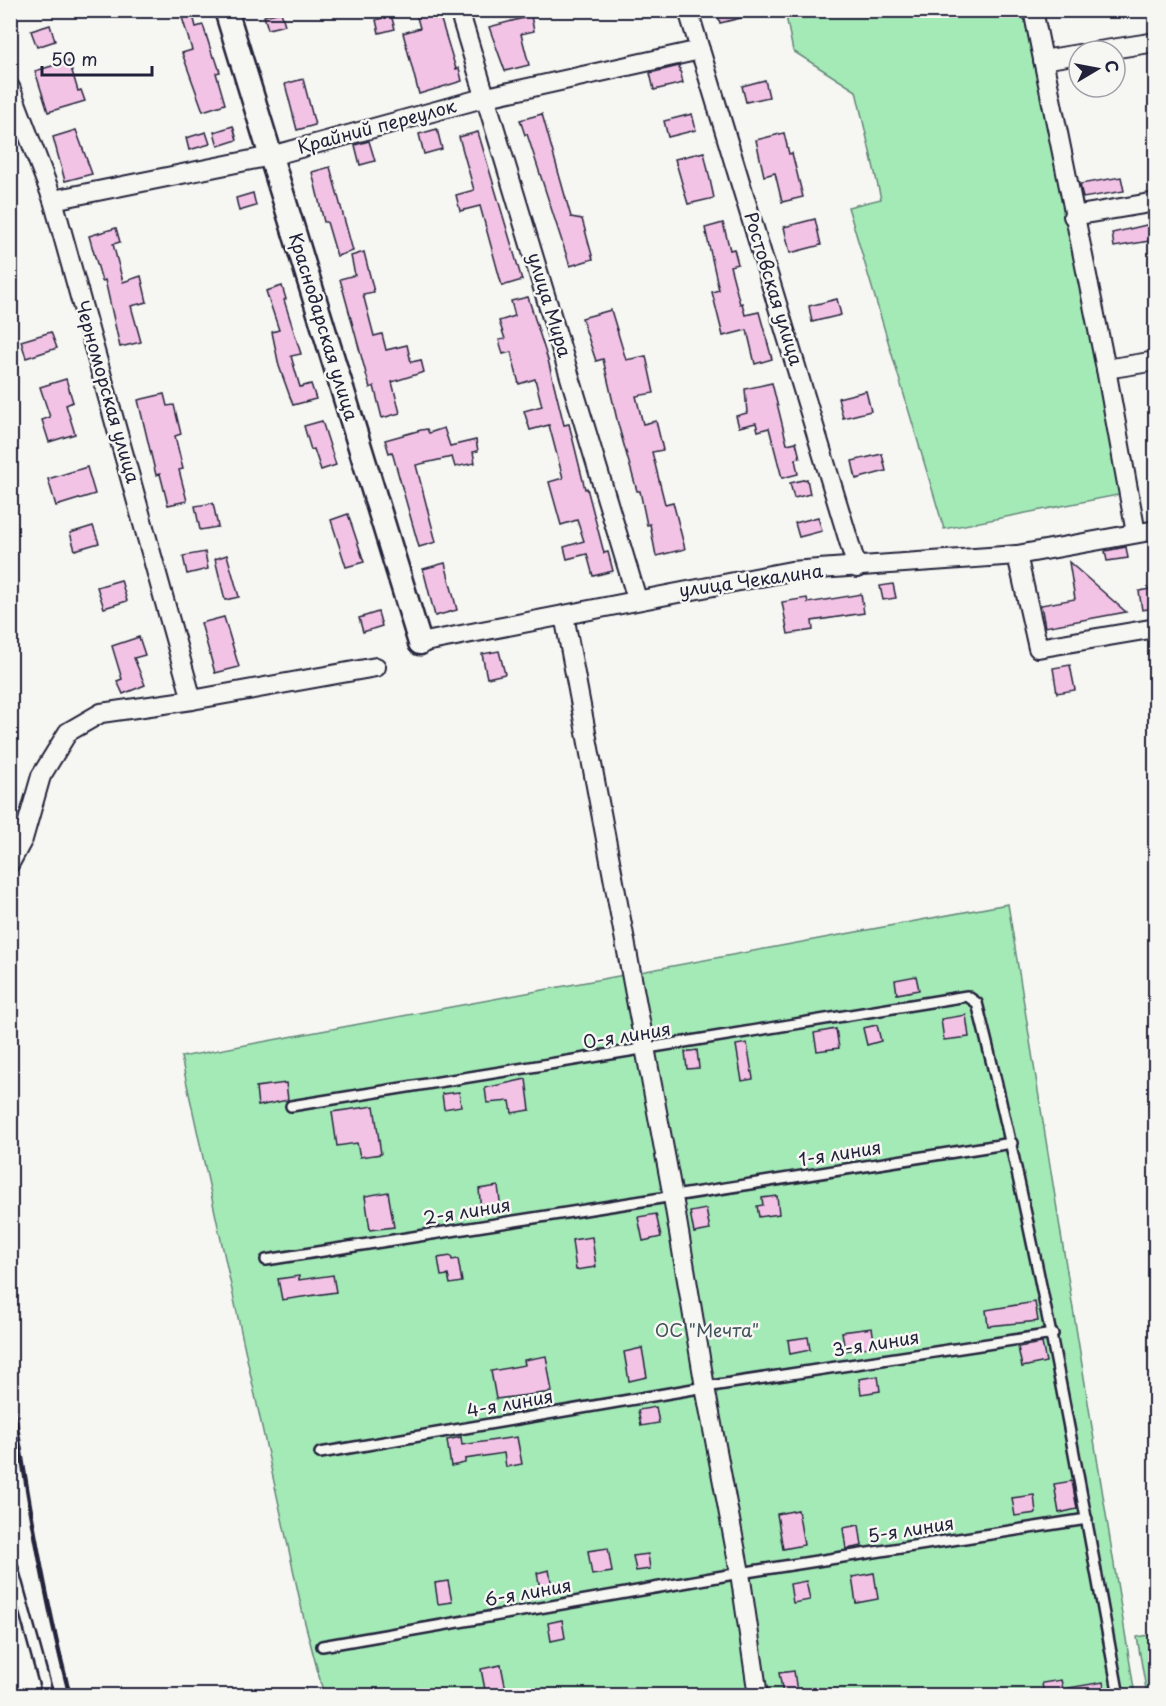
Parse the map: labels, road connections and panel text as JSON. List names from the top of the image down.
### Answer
{
  "streets": {
    "street": [
      "Крайний переулок",
      "Ростовская улица",
      "улица Мира",
      "Краснодарская улица",
      "Черноморская улица",
      "улица Чекалина"
    ],
    "lane": [
      "0-я линия",
      "1-я линия",
      "2-я линия",
      "3-я линия",
      "4-я линия",
      "5-я линия",
      "6-я линия"
    ]
  },
  "crossings": [
    ["Крайний переулок", "Ростовская улица"],
    ["Крайний переулок", "улица Мира"],
    ["Крайний переулок", "Краснодарская улица"],
    ["Крайний переулок", "Черноморская улица"],
    ["Ростовская улица", "улица Чекалина"],
    ["улица Мира", "улица Чекалина"],
    ["Краснодарская улица", "улица Чекалина"],
    ["0-я линия", "1-я линия"],
    ["1-я линия", "2-я линия"],
    ["3-я линия", "4-я линия"],
    ["5-я линия", "6-я линия"]
  ],
  "parks": ["ОС \"Мечта\""],
  "scale_bar": "50 m",
  "north": "right"
}
